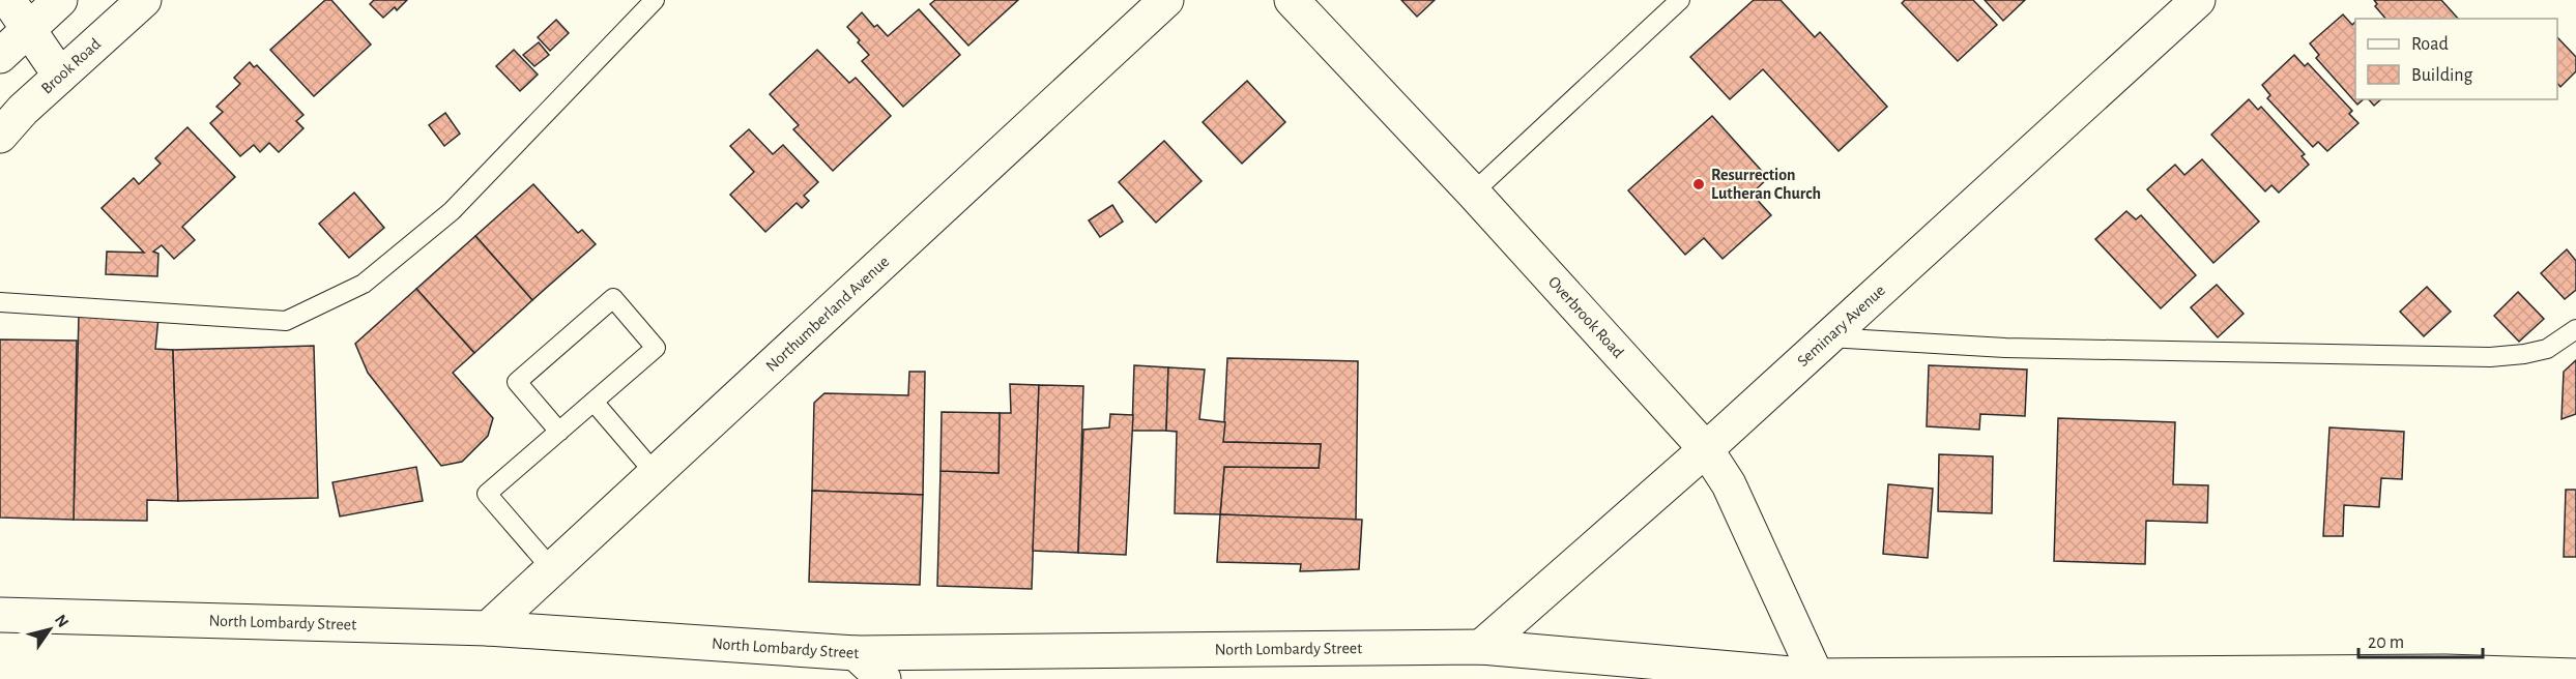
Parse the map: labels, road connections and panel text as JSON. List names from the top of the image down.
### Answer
{
  "streets": {
    "street": [
      "Brook Road",
      "Northumberland Avenue",
      "Overbrook Road",
      "Seminary Avenue",
      "North Lombardy Street"
    ]
  },
  "crossings": [
    ["Northumberland Avenue", "North Lombardy Street"],
    ["Overbrook Road", "Seminary Avenue"],
    ["Overbrook Road", "North Lombardy Street"],
    ["Seminary Avenue", "North Lombardy Street"]
  ],
  "places": ["Resurrection Lutheran Church"],
  "legend": ["Road", "Building"],
  "scale_bar": "20 m",
  "north": "top right"
}
